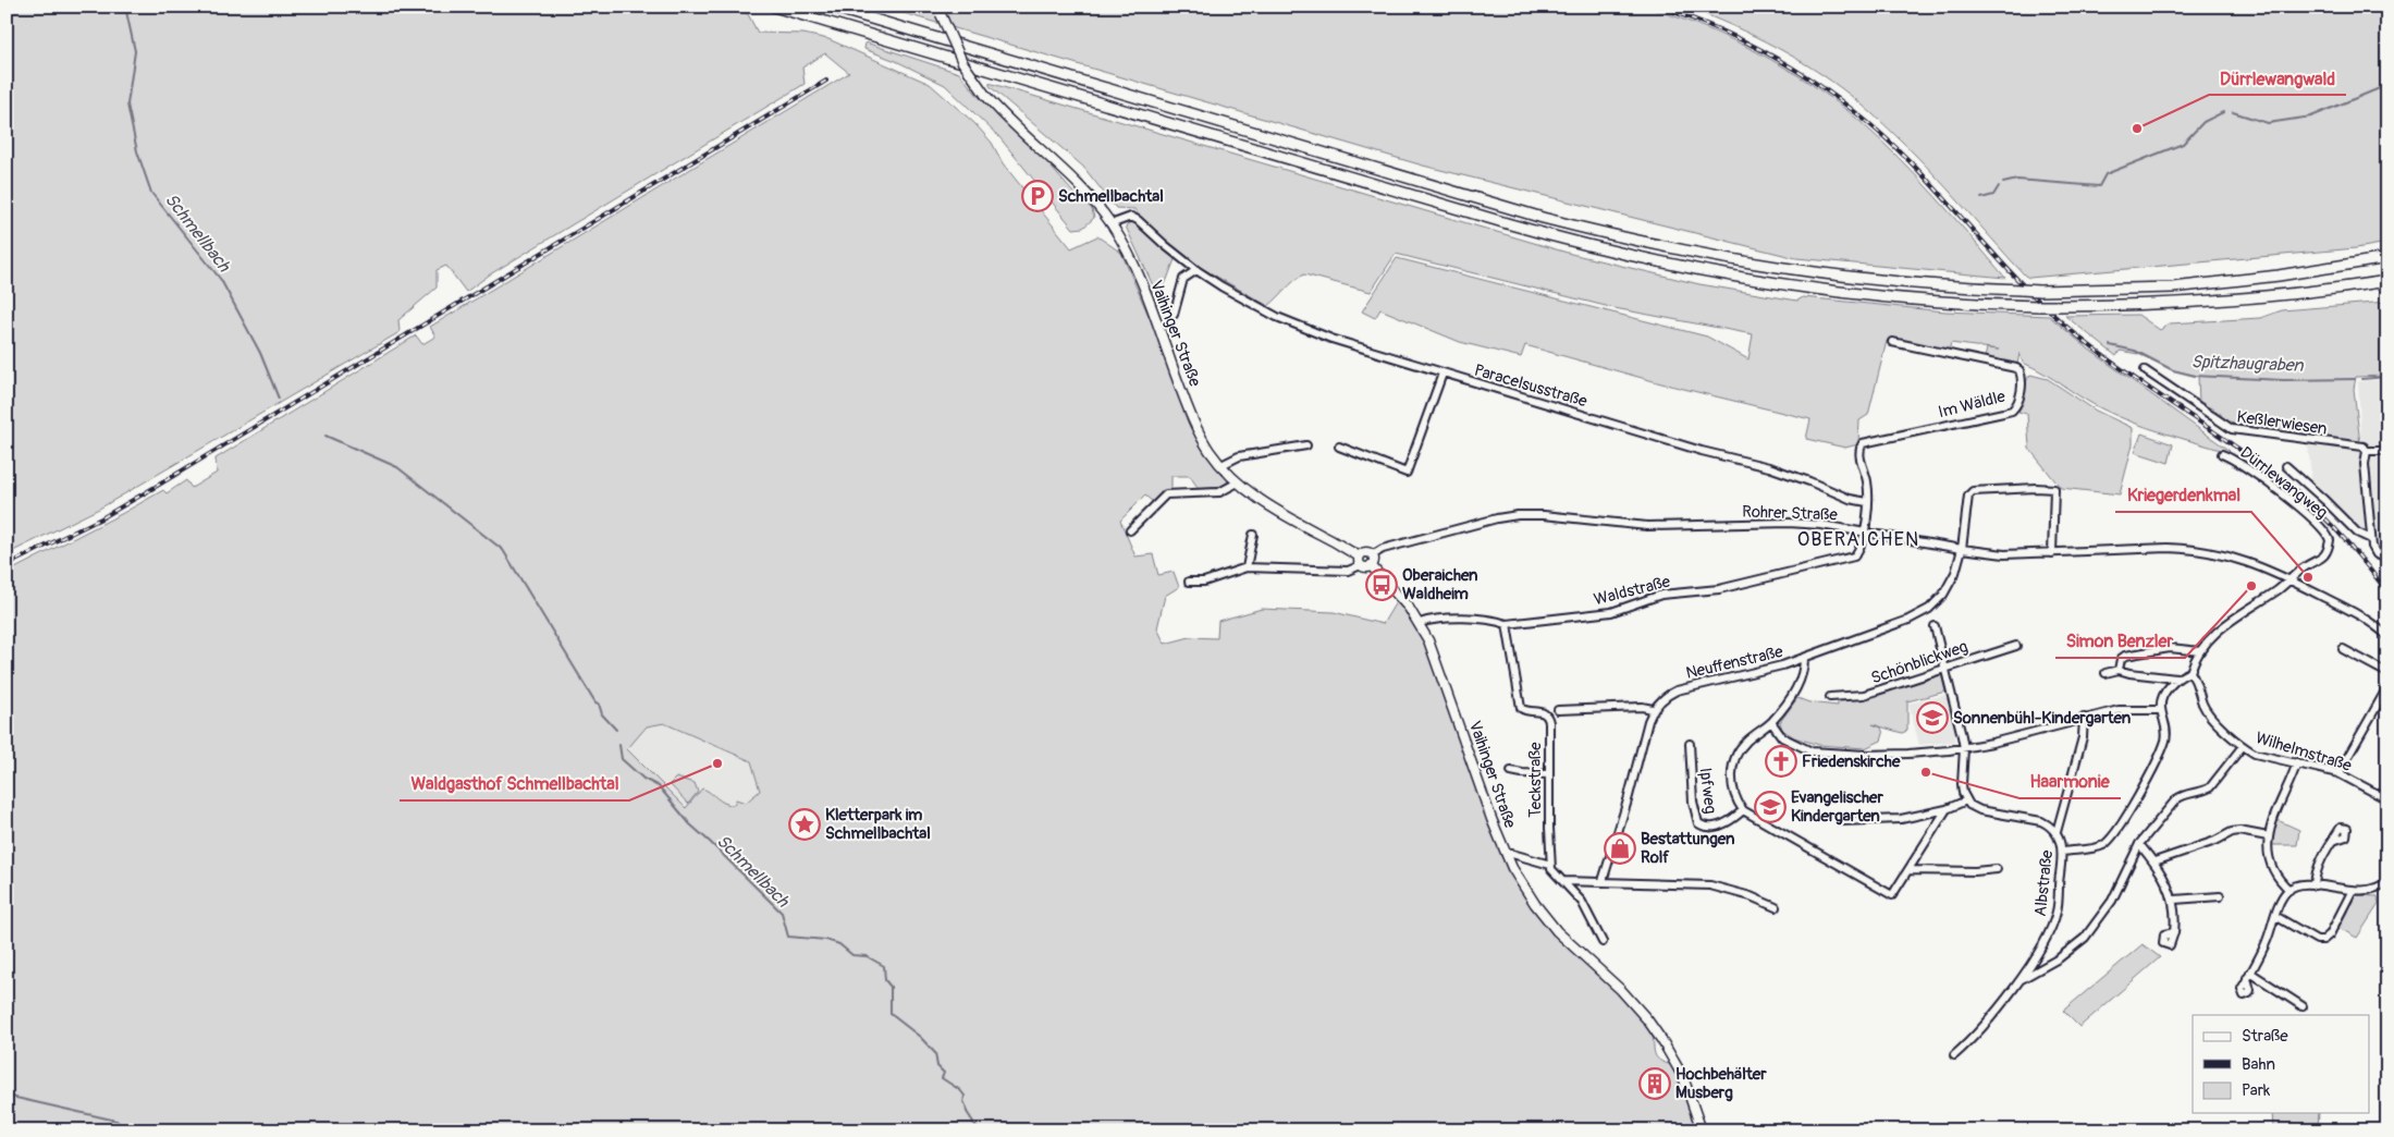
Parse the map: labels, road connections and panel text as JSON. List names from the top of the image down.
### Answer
{
  "streets": {
    "main road": ["Vaihinger Straße"],
    "street": [
      "Paracelsusstraße",
      "Im Wäldle",
      "Keßlerwiesen",
      "Dürrlewangweg",
      "Rohrer Straße",
      "Waldstraße",
      "Neuffenstraße",
      "Schönblickweg",
      "Wilhelmstraße",
      "Teckstraße",
      "Ipfweg",
      "Albstraße"
    ]
  },
  "crossings": [
    ["Vaihinger Straße", "Paracelsusstraße"],
    ["Vaihinger Straße", "Rohrer Straße"],
    ["Vaihinger Straße", "Waldstraße"],
    ["Paracelsusstraße", "Waldstraße"],
    ["Im Wäldle", "Waldstraße"],
    ["Dürrlewangweg", "Rohrer Straße"],
    ["Rohrer Straße", "Waldstraße"],
    ["Rohrer Straße", "Neuffenstraße"],
    ["Waldstraße", "Teckstraße"]
  ],
  "districts": ["OBERAICHEN"],
  "water": ["Schmellbach", "Spitzhaugraben"],
  "places": {
    "other": [
      "Dürrlewangwald",
      "Kriegerdenkmal",
      "Simon Benzler",
      "Waldgasthof Schmellbachtal",
      "Haarmonie"
    ],
    "parking": ["Schmellbachtal"],
    "bus stop": ["Oberaichen Waldheim"],
    "school or university": ["Sonnenbühl-Kindergarten", "Evangelischer Kindergarten"],
    "church": ["Friedenskirche"],
    "place": ["Kletterpark im Schmellbachtal"],
    "shop": ["Bestattungen Rolf"],
    "building": ["Hochbehälter Musberg"]
  },
  "legend": ["Straße", "Bahn", "Park"]
}
